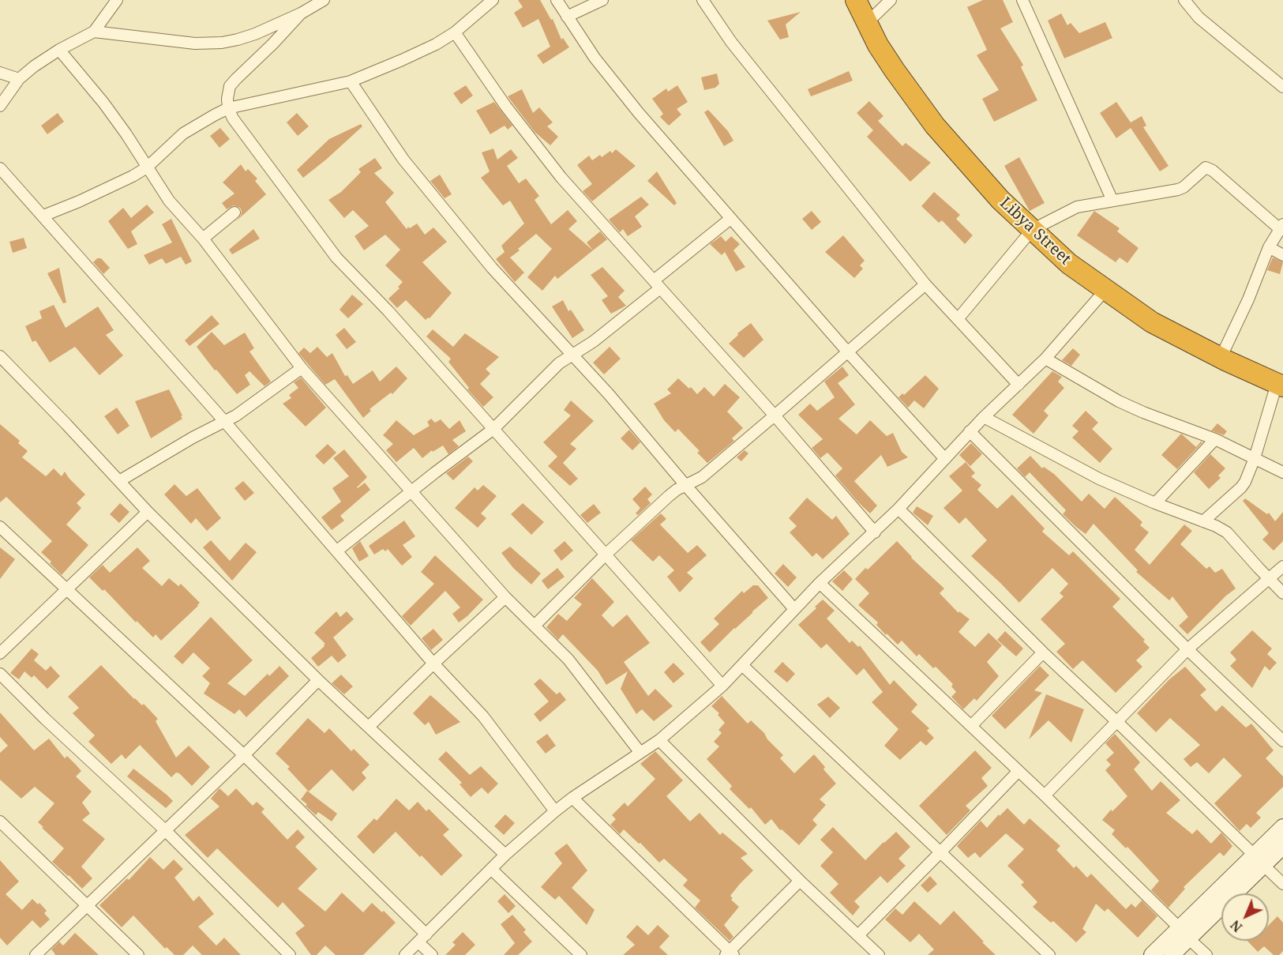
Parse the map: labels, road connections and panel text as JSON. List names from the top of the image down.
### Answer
{
  "streets": {
    "highway": ["Libya Street"]
  },
  "north": "bottom left"
}
